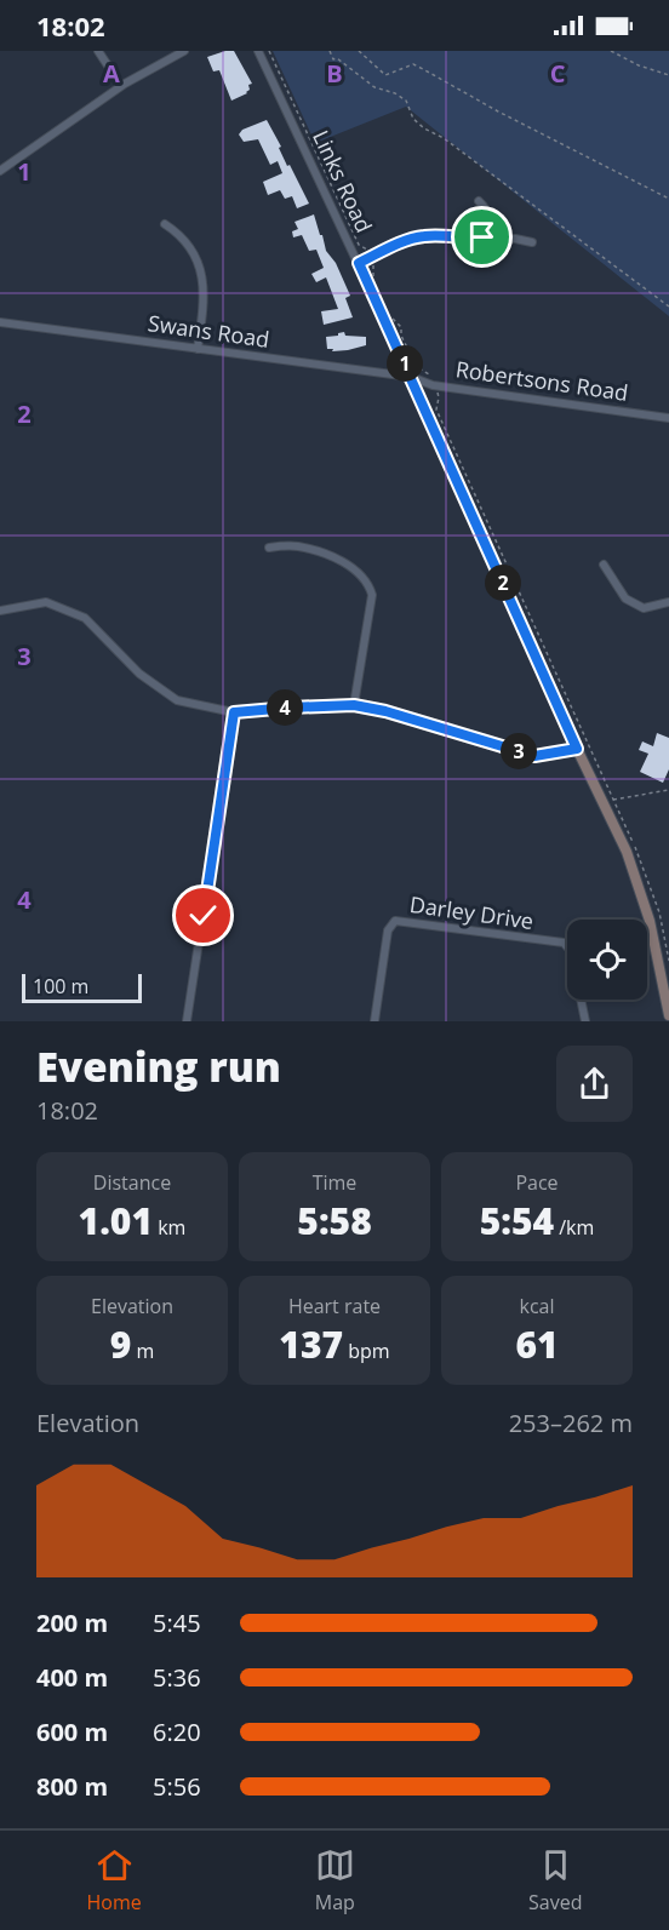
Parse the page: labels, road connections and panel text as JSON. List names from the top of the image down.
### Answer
{
  "streets": {
    "street": [
      "Links Road",
      "Swans Road",
      "Robertsons Road",
      "Darley Drive"
    ]
  },
  "crossings": [
    ["Links Road", "Swans Road"],
    ["Links Road", "Robertsons Road"],
    ["Swans Road", "Robertsons Road"]
  ],
  "scale_bar": "100 m",
  "page": {
    "status": "18:02",
    "pins": [
      "1",
      "2",
      "4",
      "3"
    ],
    "scale": "100 m",
    "heading": ["Evening run", "18:02"],
    "stats": [
      ["Distance", "1.01 km"],
      ["Time", "5:58"],
      ["Pace", "5:54 /km"],
      ["Elevation", "9 m"],
      ["Heart rate", "137 bpm"],
      ["kcal", "61"]
    ],
    "chart": ["Elevation", "253–262 m"],
    "list": [
      {
        "name": "200 m",
        "note": "5:45"
      },
      {
        "name": "400 m",
        "note": "5:36"
      },
      {
        "name": "600 m",
        "note": "6:20"
      },
      {
        "name": "800 m",
        "note": "5:56"
      }
    ],
    "tabs": ["Home", "Map", "Saved"]
  },
  "grid": {
    "columns": ["A", "B", "C"],
    "rows": [
      "1",
      "2",
      "3",
      "4"
    ]
  }
}
